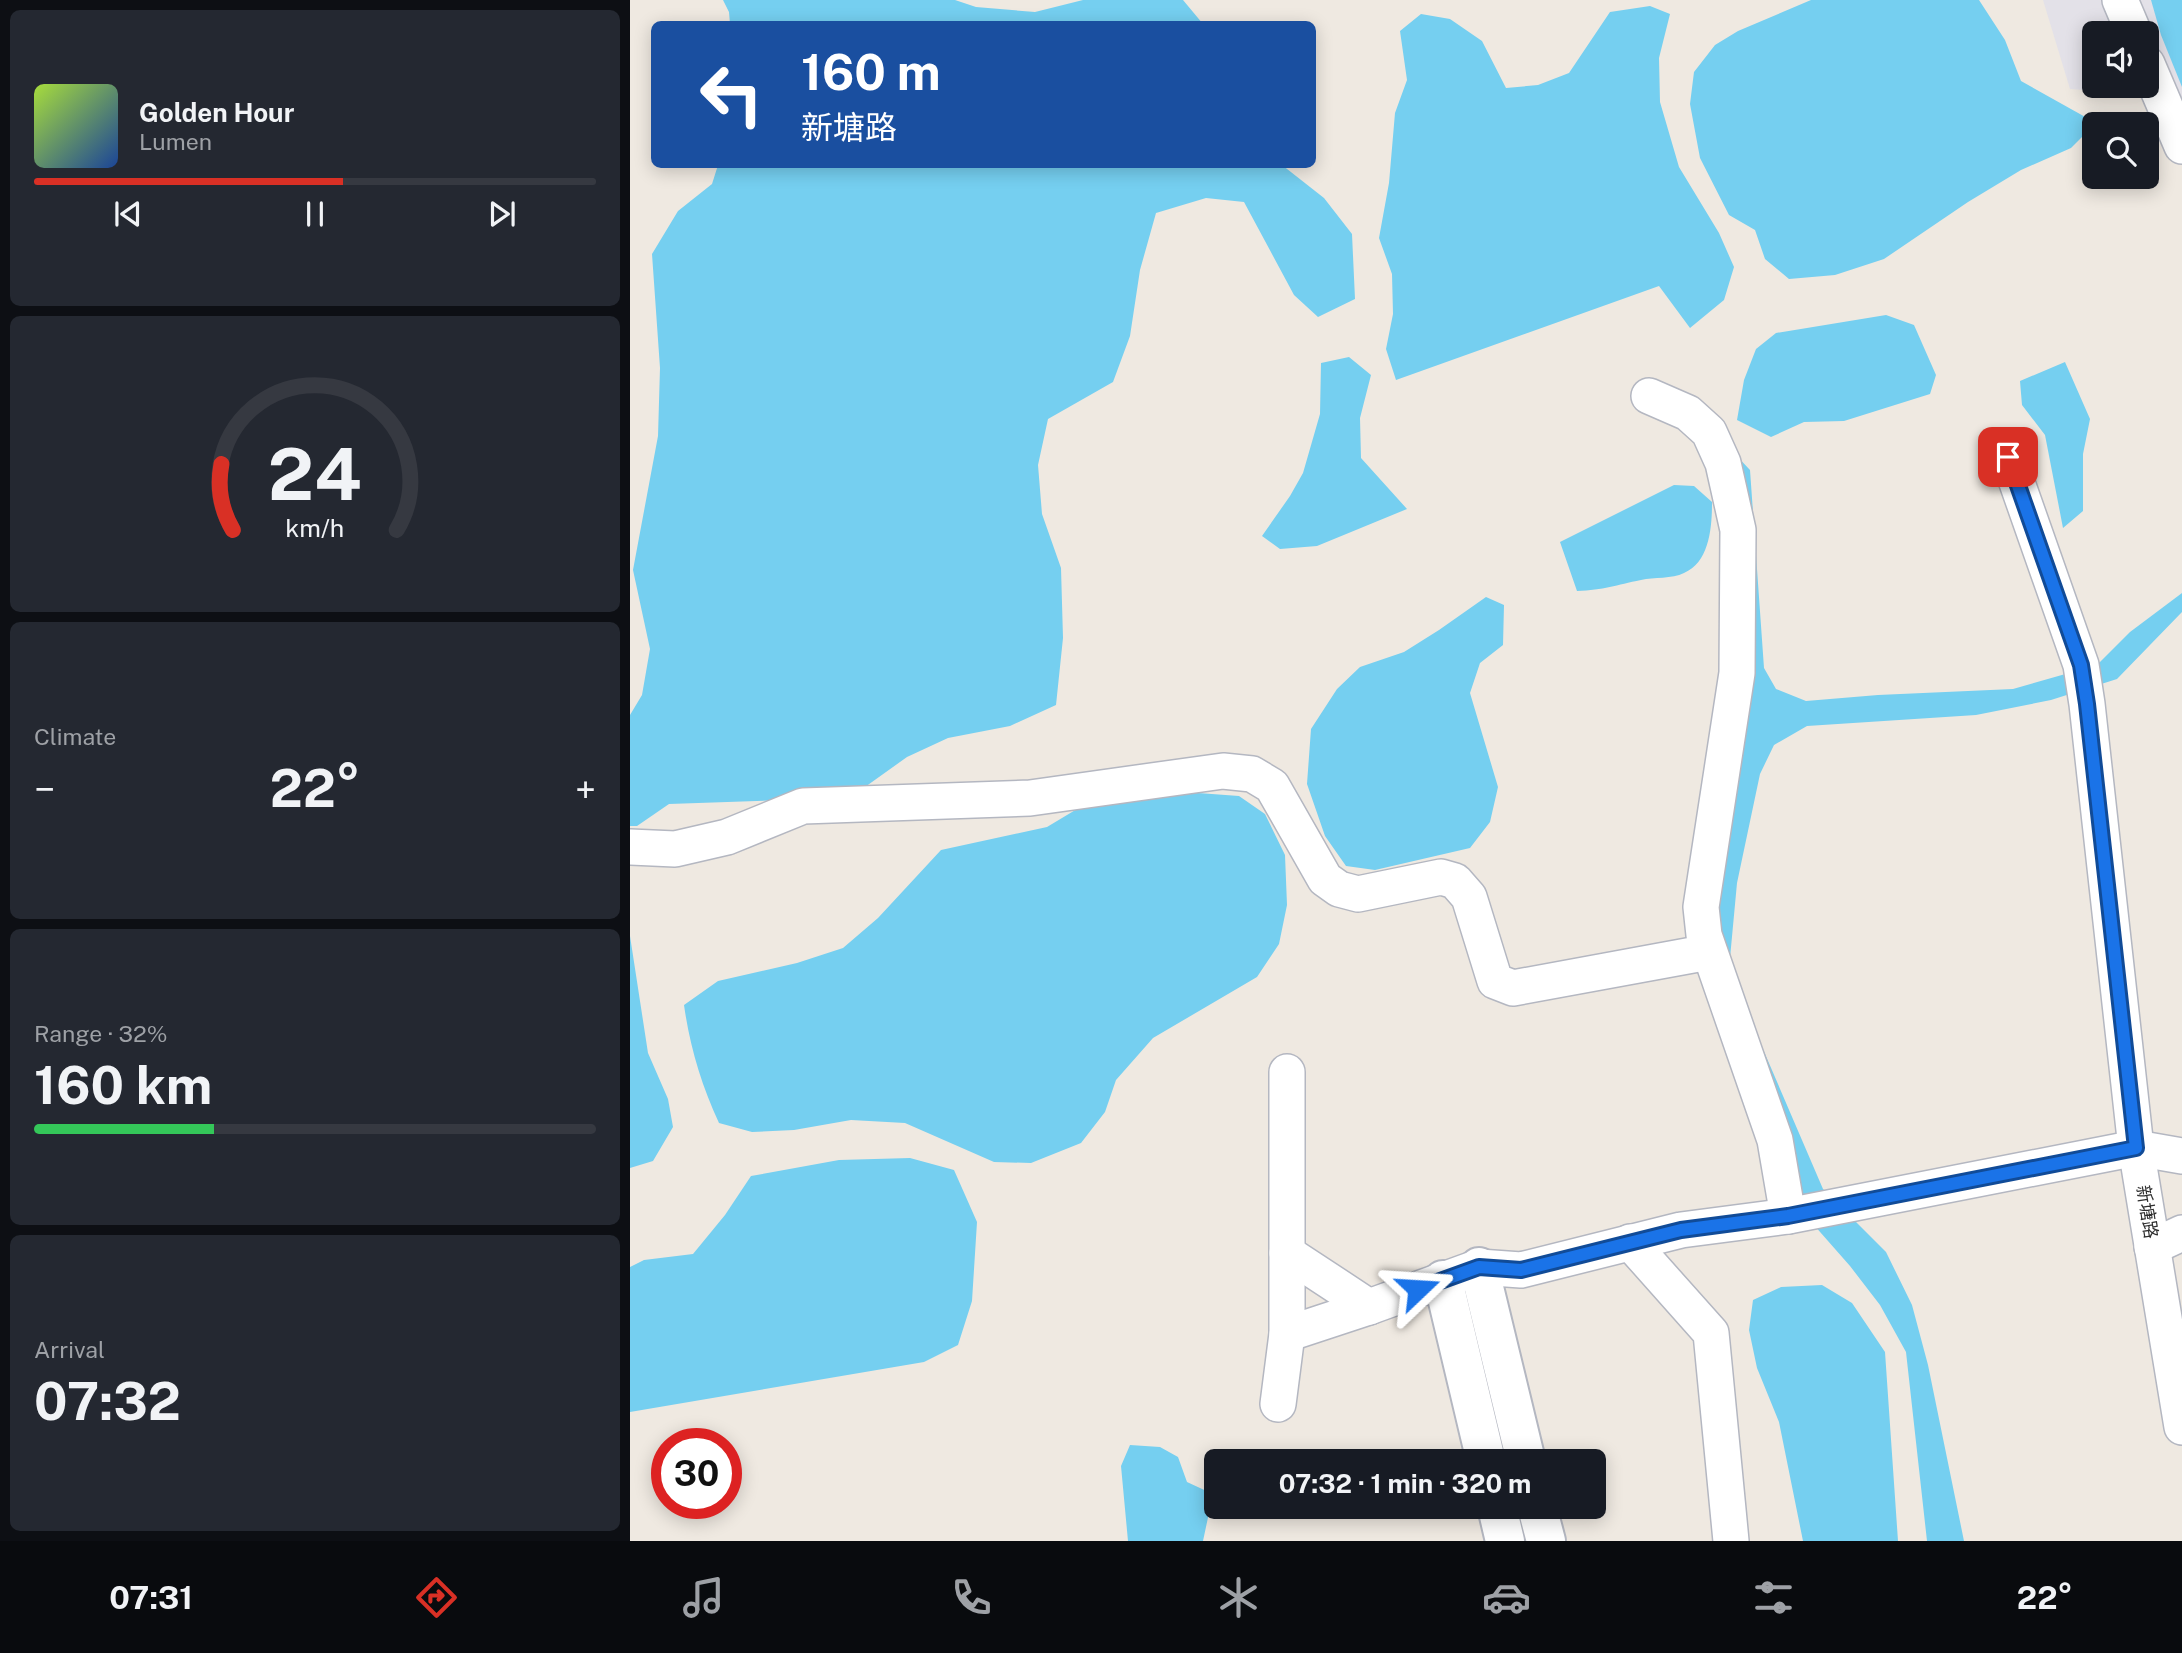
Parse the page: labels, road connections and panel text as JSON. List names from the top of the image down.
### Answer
{
  "streets": {
    "street": ["新塘路"]
  },
  "page": {
    "turn": ["160 m", "新塘路"],
    "song": ["Golden Hour", "Lumen"],
    "tile": [
      "Climate",
      ["Range · 32%", "160 km"],
      ["Arrival", "07:32"]
    ],
    "heat": ["−", "22°", "+"],
    "limit": "30",
    "trip": "07:32 · 1 min · 320 m",
    "tabs": ["07:31", "22°"],
    "gauge": ["24", "km/h"]
  }
}
